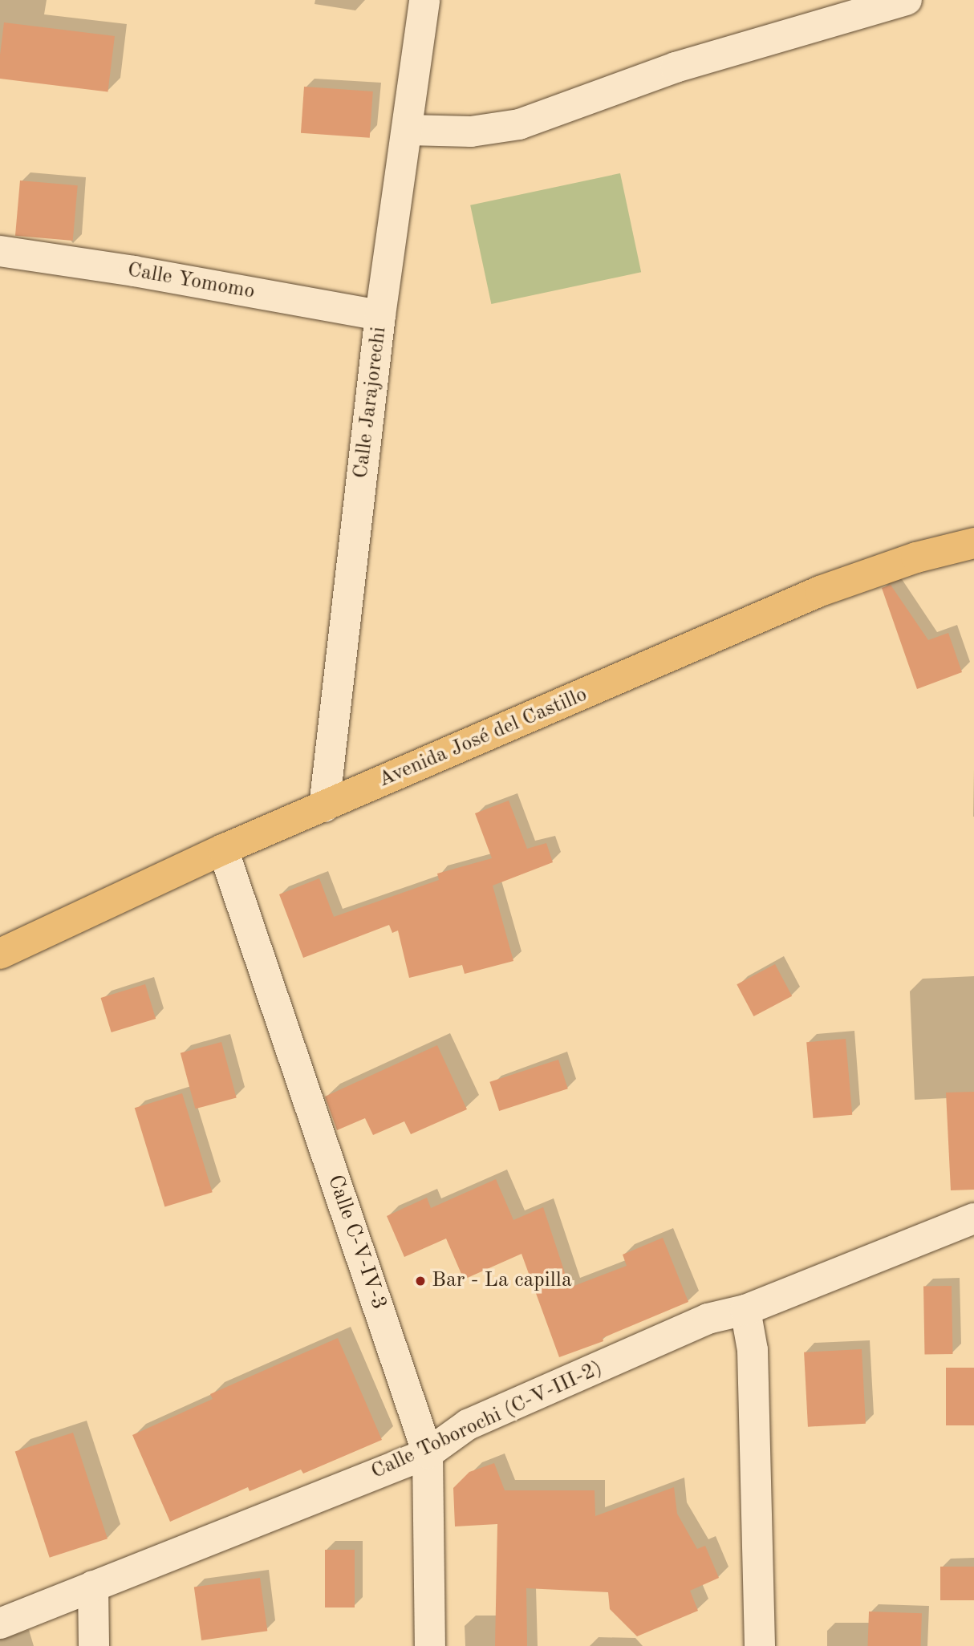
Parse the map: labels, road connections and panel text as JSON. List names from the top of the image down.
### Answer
{
  "streets": {
    "main road": ["Avenida José del Castillo"],
    "street": [
      "Calle Yomomo",
      "Calle Jarajorechi",
      "Calle C-V-IV-3",
      "Calle Toborochi (C-V-III-2)"
    ]
  },
  "crossings": [
    ["Calle Yomomo", "Calle Jarajorechi"],
    ["Calle Jarajorechi", "Avenida José del Castillo"],
    ["Avenida José del Castillo", "Calle C-V-IV-3"],
    ["Calle C-V-IV-3", "Calle Toborochi (C-V-III-2)"]
  ],
  "places": ["Bar - La capilla"]
}
